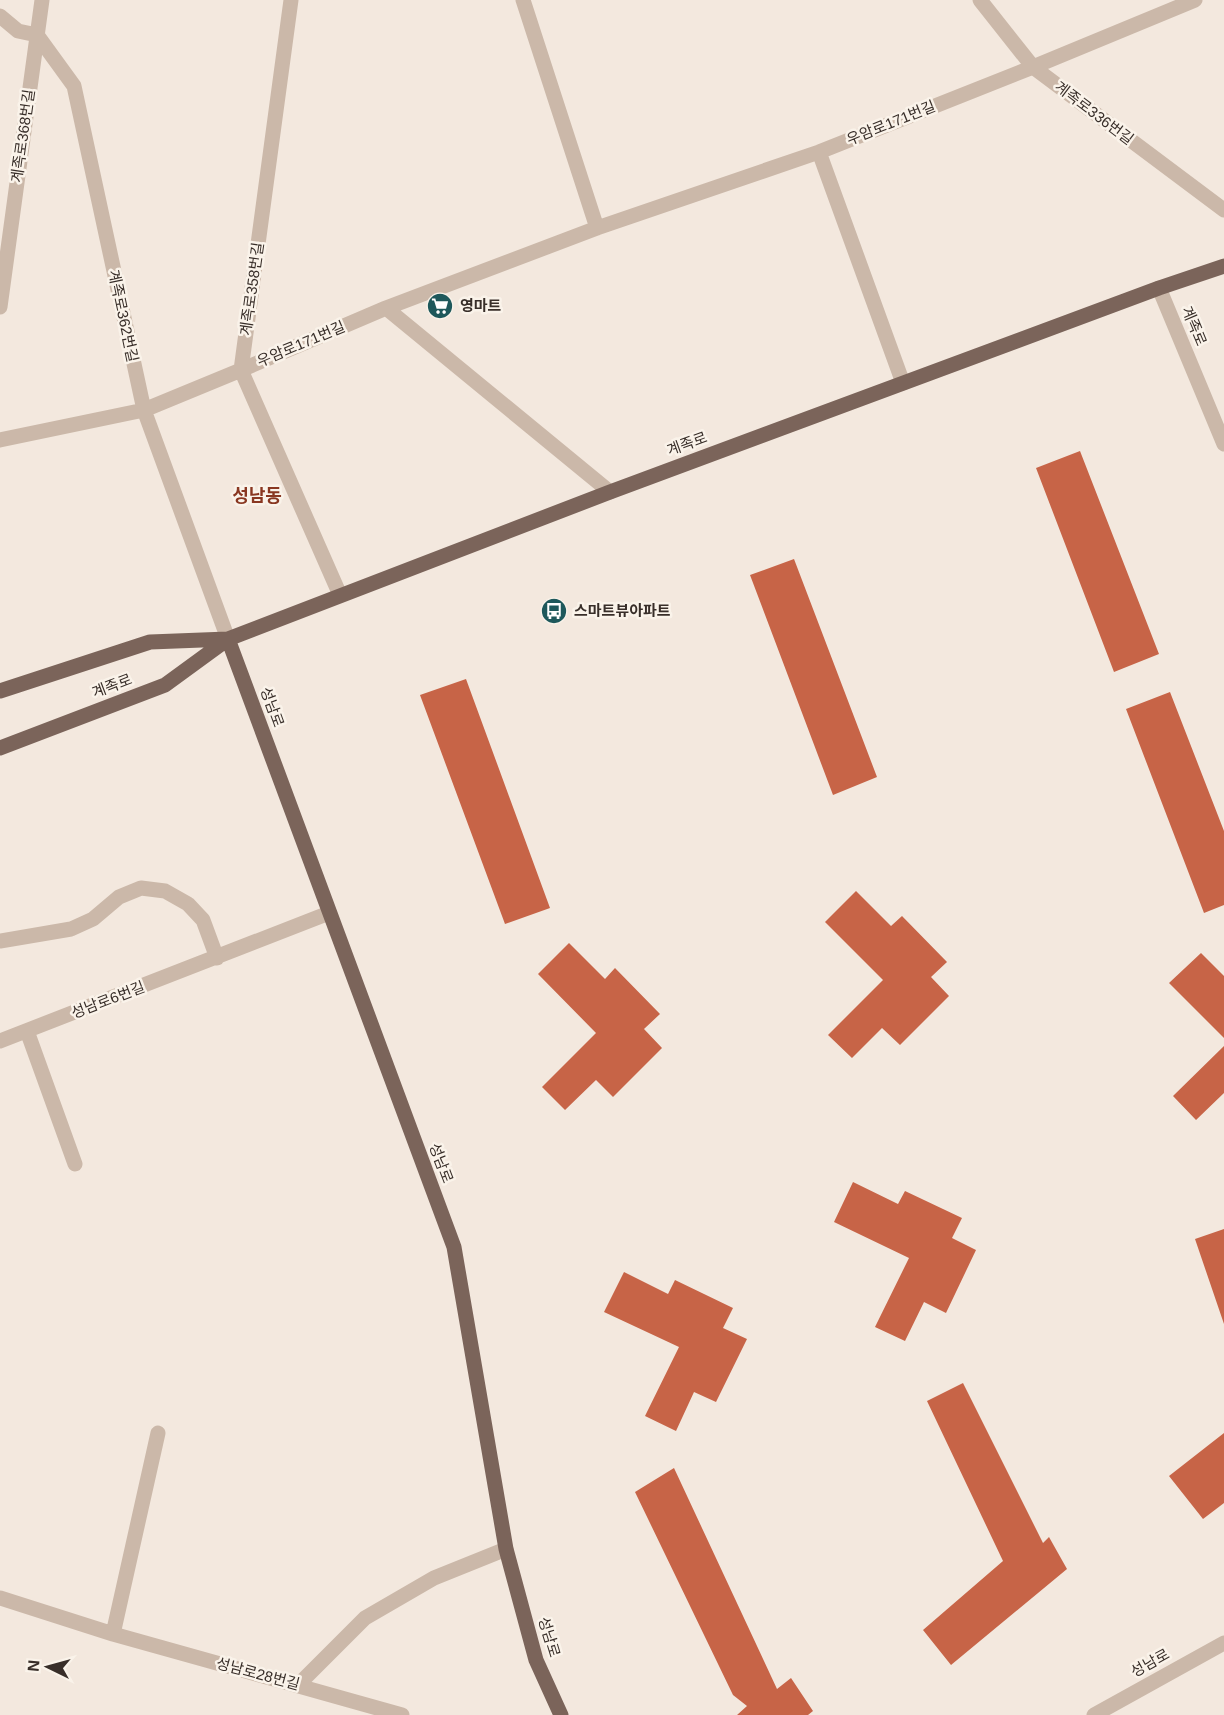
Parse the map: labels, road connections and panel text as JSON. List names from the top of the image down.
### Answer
{
  "streets": {
    "main road": ["계족로", "성남로"],
    "street": [
      "계족로336번길",
      "우암로171번길",
      "계족로368번길",
      "계족로358번길",
      "계족로362번길",
      "성남로6번길",
      "성남로28번길"
    ]
  },
  "crossings": [
    ["계족로336번길", "우암로171번길"],
    ["우암로171번길", "계족로358번길"],
    ["우암로171번길", "계족로362번길"],
    ["계족로368번길", "계족로362번길"],
    ["계족로362번길", "계족로"],
    ["계족로362번길", "성남로"],
    ["계족로", "성남로"],
    ["성남로", "성남로6번길"]
  ],
  "districts": ["성남동"],
  "places": {
    "supermarket": ["영마트"],
    "bus stop": ["스마트뷰아파트"]
  },
  "north": "left"
}
